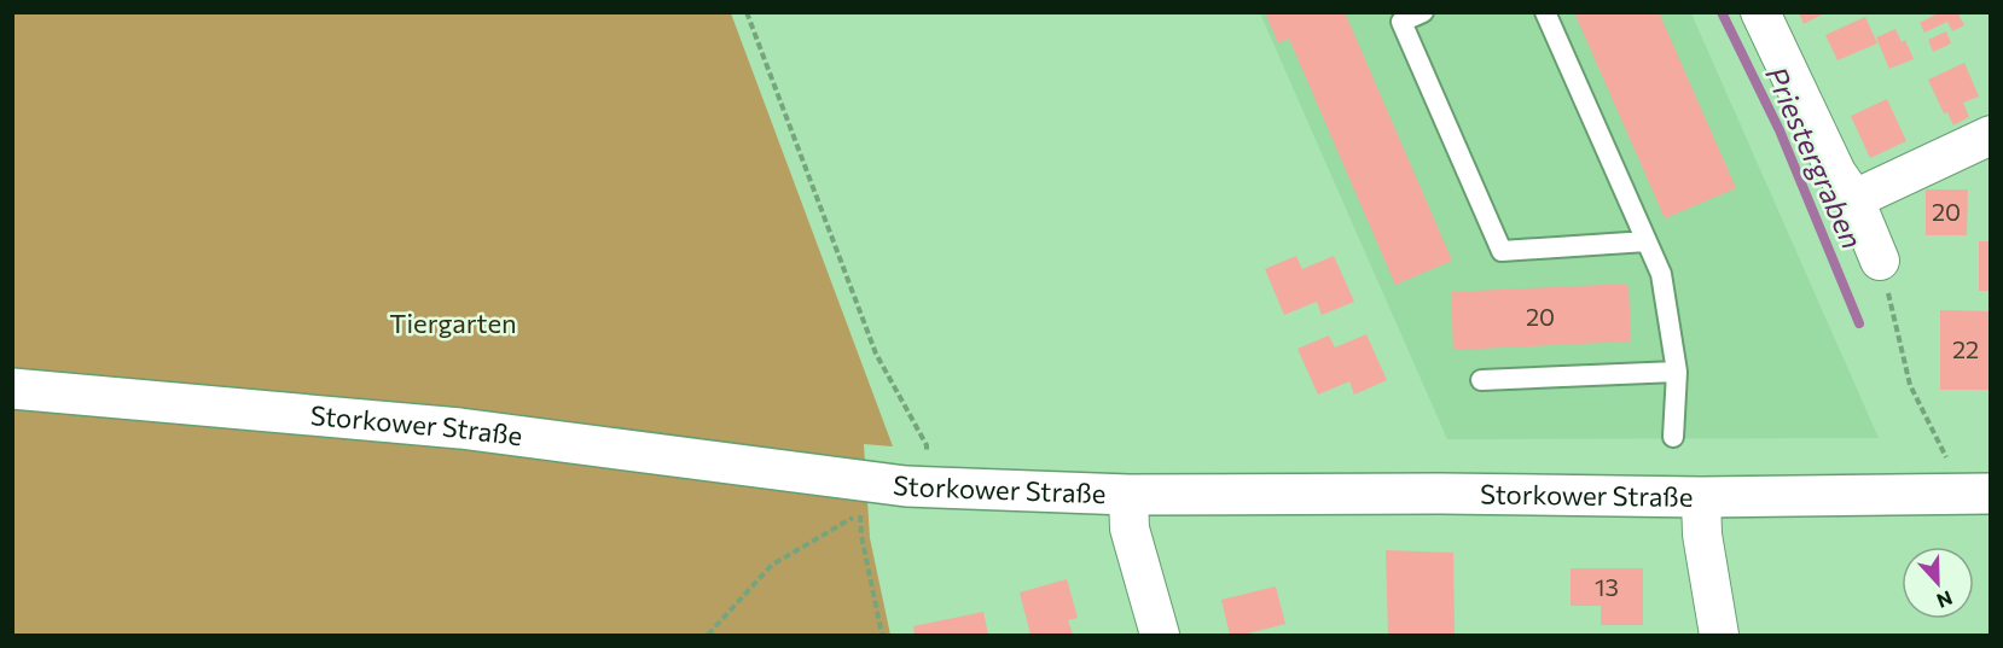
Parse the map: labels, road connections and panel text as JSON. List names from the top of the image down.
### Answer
{
  "streets": {
    "main road": ["Storkower Straße"]
  },
  "water": ["Priestergraben"],
  "parks": ["Tiergarten"],
  "house_numbers": [
    "20",
    "20",
    "22",
    "13"
  ],
  "north": "bottom"
}
